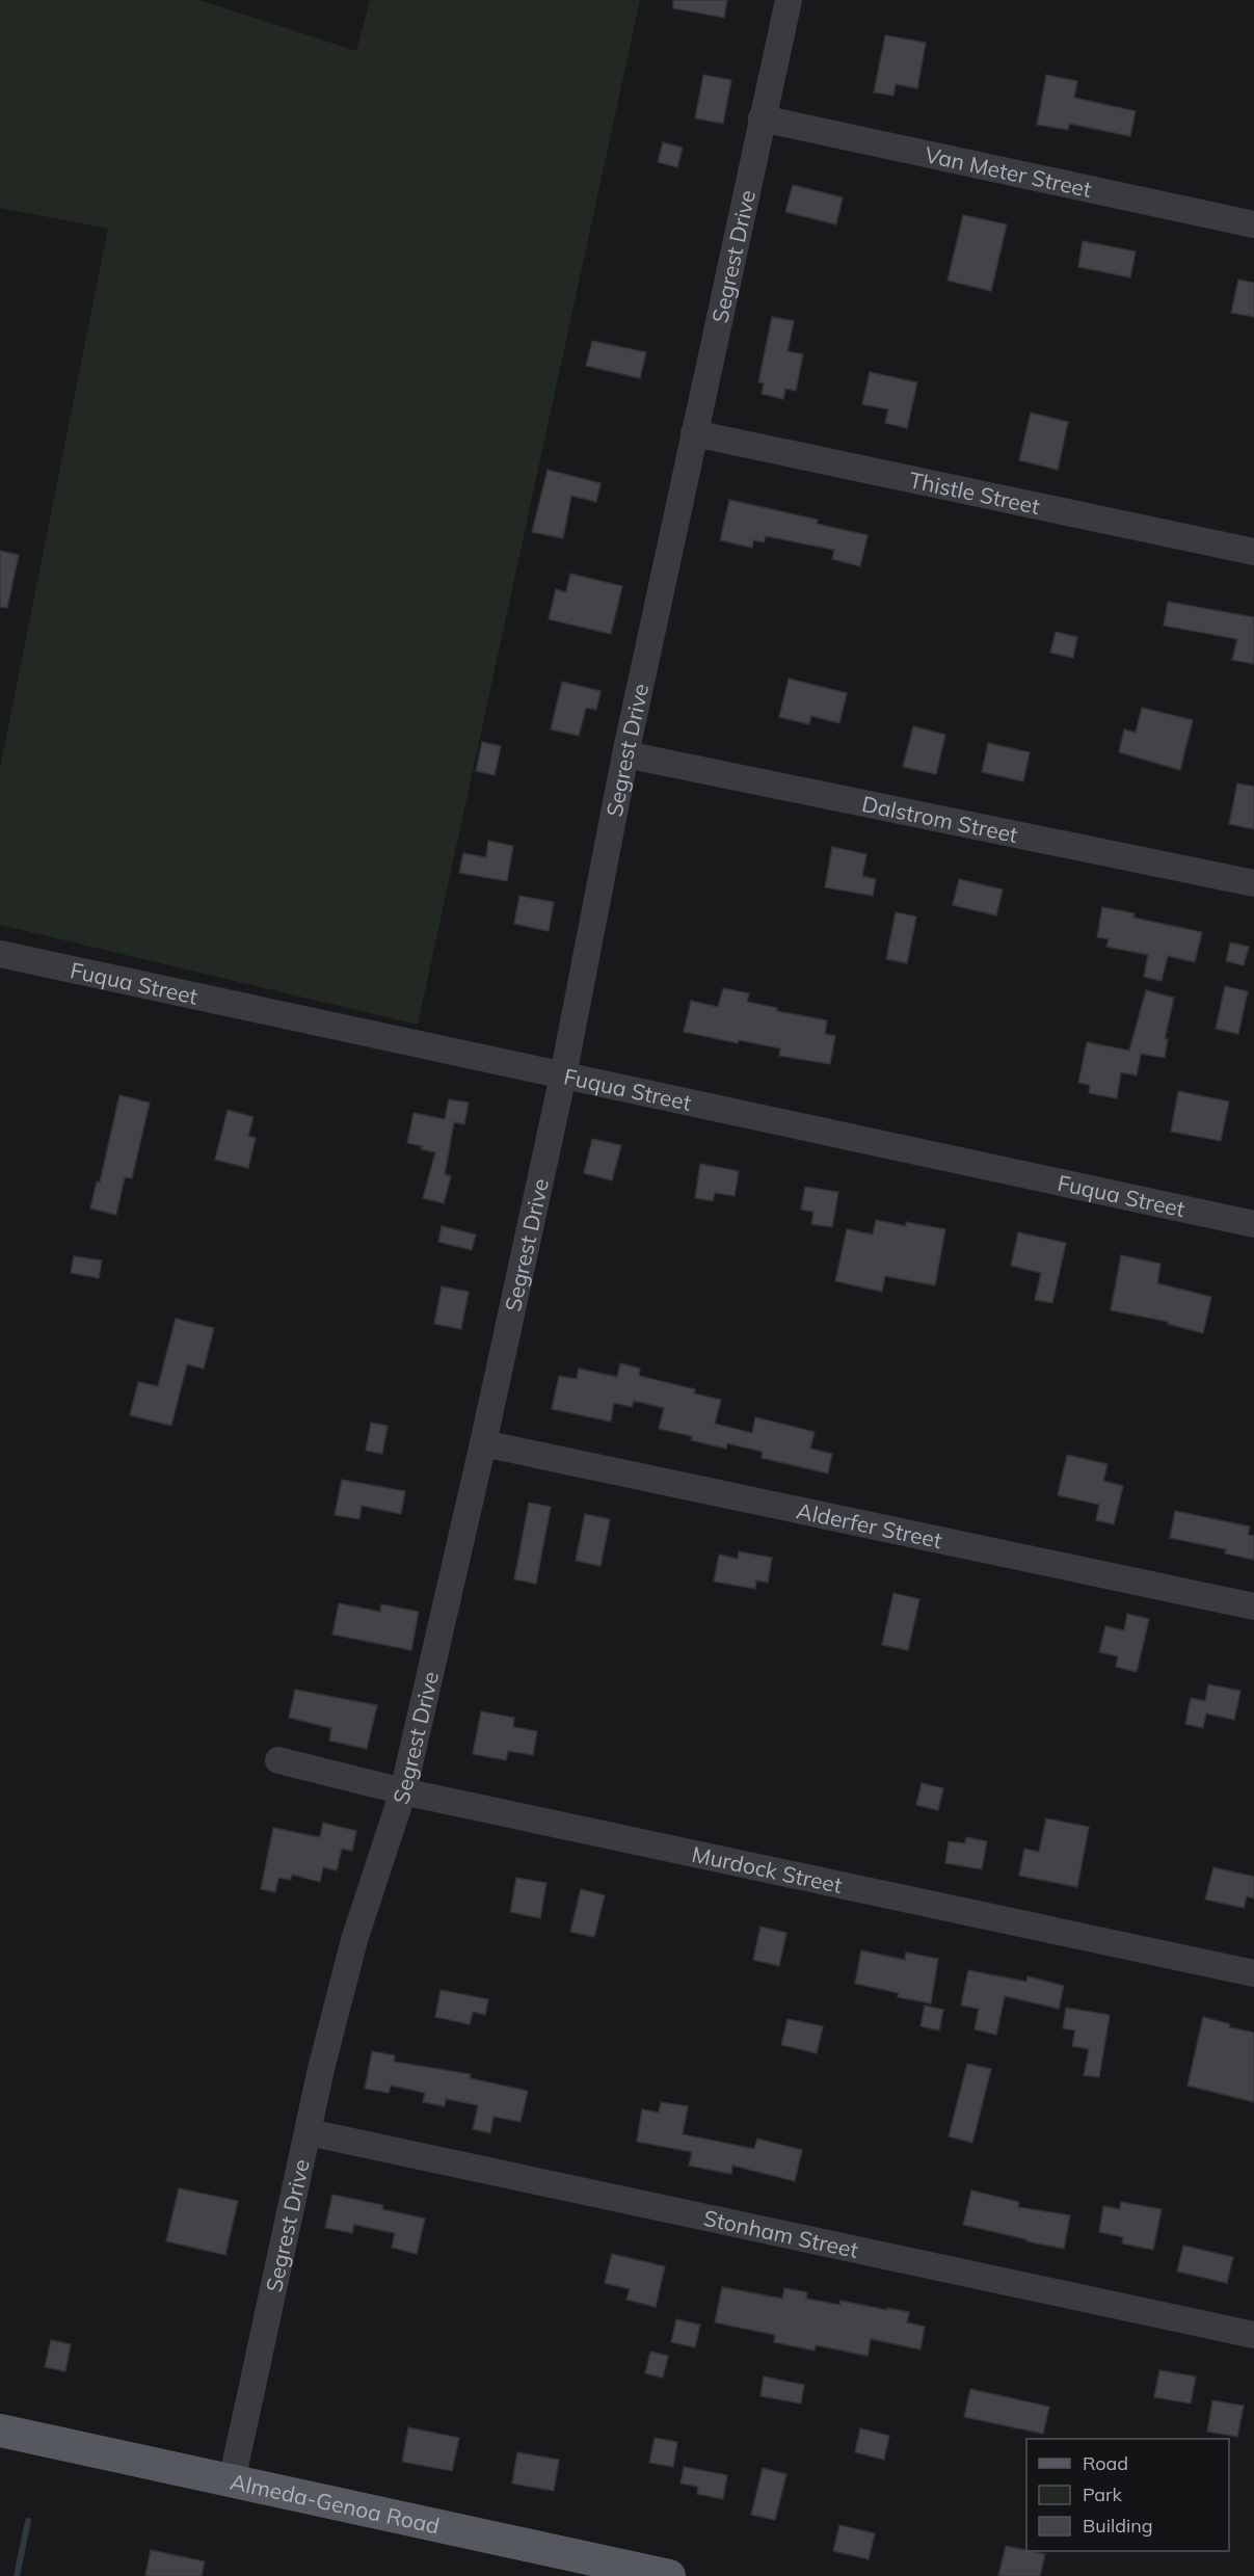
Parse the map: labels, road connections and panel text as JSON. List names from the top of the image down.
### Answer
{
  "streets": {
    "main road": ["Almeda-Genoa Road"],
    "street": [
      "Van Meter Street",
      "Segrest Drive",
      "Thistle Street",
      "Dalstrom Street",
      "Fuqua Street",
      "Alderfer Street",
      "Murdock Street",
      "Stonham Street"
    ]
  },
  "crossings": [
    ["Van Meter Street", "Segrest Drive"],
    ["Segrest Drive", "Thistle Street"],
    ["Segrest Drive", "Dalstrom Street"],
    ["Segrest Drive", "Fuqua Street"],
    ["Segrest Drive", "Alderfer Street"],
    ["Segrest Drive", "Murdock Street"],
    ["Segrest Drive", "Stonham Street"],
    ["Segrest Drive", "Almeda-Genoa Road"]
  ],
  "legend": ["Road", "Park", "Building"]
}
